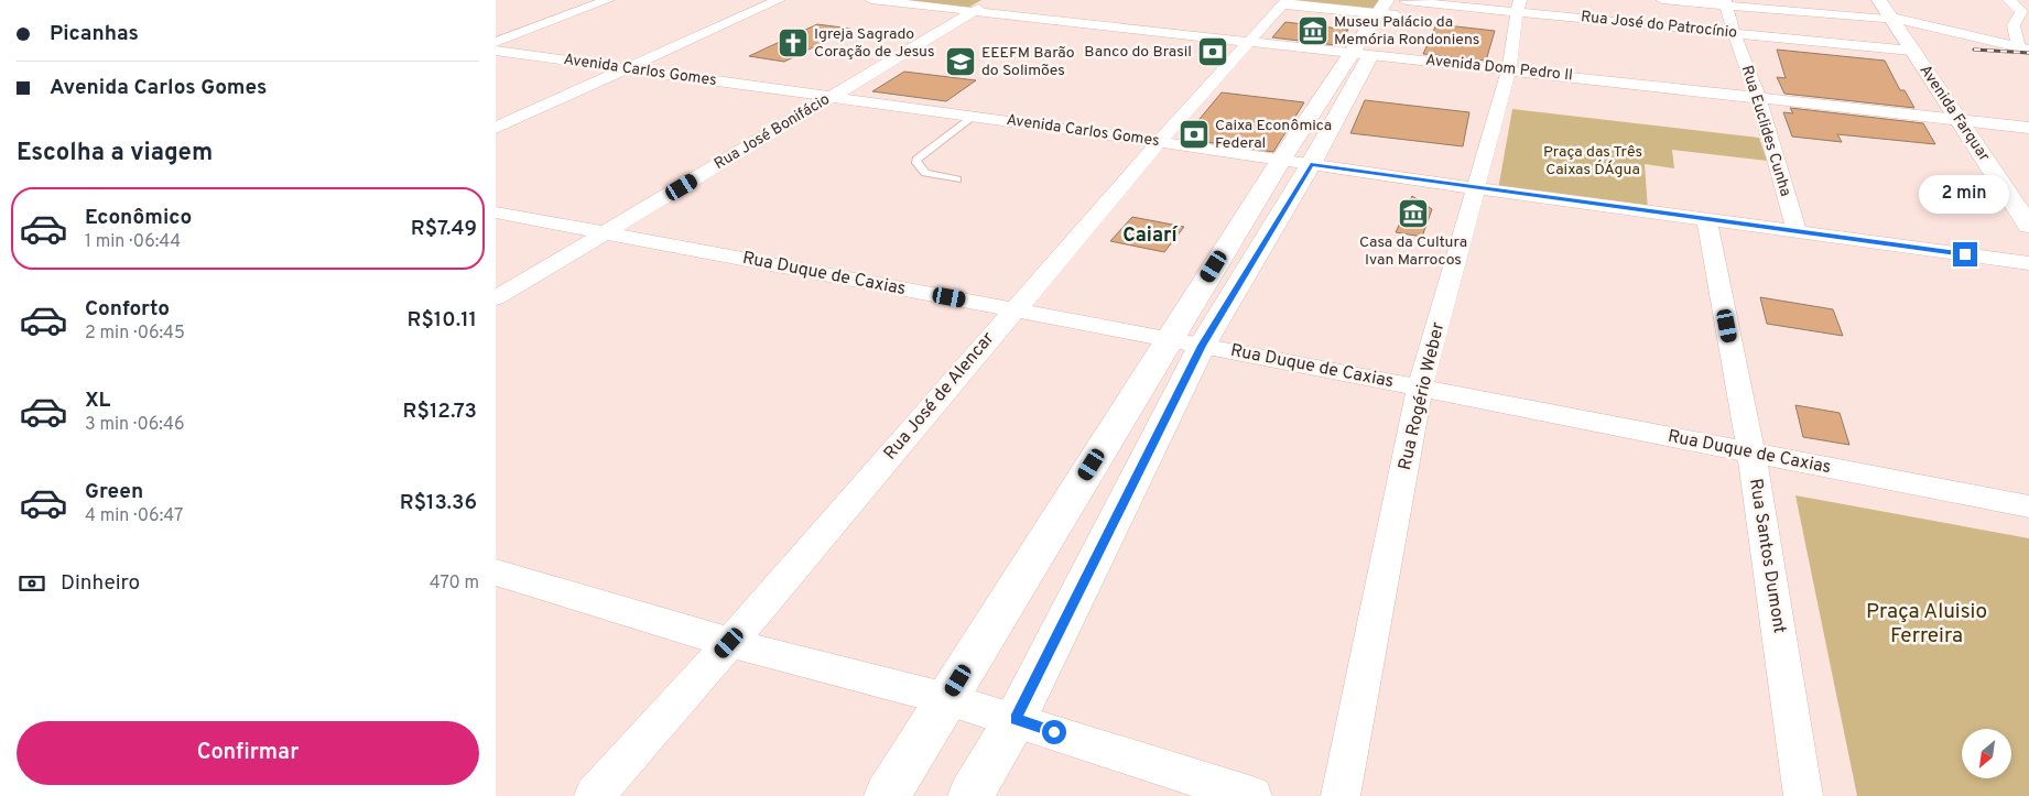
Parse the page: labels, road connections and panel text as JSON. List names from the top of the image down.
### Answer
{
  "streets": {
    "street": [
      "Rua José do Patrocínio",
      "Avenida Dom Pedro II",
      "Avenida Carlos Gomes",
      "Avenida Farquar",
      "Rua Euclides Cunha",
      "Rua José Bonifácio",
      "Rua Duque de Caxias",
      "Rua José de Alencar",
      "Rua Rogério Weber",
      "Rua Santos Dumont"
    ]
  },
  "crossings": [
    ["Rua José do Patrocínio", "Avenida Farquar"],
    ["Rua José do Patrocínio", "Rua Euclides Cunha"],
    ["Rua José do Patrocínio", "Rua José de Alencar"],
    ["Rua José do Patrocínio", "Rua Rogério Weber"],
    ["Avenida Dom Pedro II", "Avenida Farquar"],
    ["Avenida Dom Pedro II", "Rua Euclides Cunha"],
    ["Avenida Dom Pedro II", "Rua José Bonifácio"],
    ["Avenida Dom Pedro II", "Rua José de Alencar"],
    ["Avenida Dom Pedro II", "Rua Rogério Weber"],
    ["Avenida Carlos Gomes", "Rua Euclides Cunha"],
    ["Avenida Carlos Gomes", "Rua José Bonifácio"],
    ["Avenida Carlos Gomes", "Rua José de Alencar"],
    ["Avenida Carlos Gomes", "Rua Rogério Weber"],
    ["Avenida Carlos Gomes", "Rua Santos Dumont"],
    ["Rua José Bonifácio", "Rua Duque de Caxias"],
    ["Rua Duque de Caxias", "Rua José de Alencar"],
    ["Rua Duque de Caxias", "Rua Rogério Weber"],
    ["Rua Duque de Caxias", "Rua Santos Dumont"]
  ],
  "districts": ["Caiarí"],
  "parks": ["Praça das Três Caixas D´Água", "Praça Aluisio Ferreira"],
  "places": {
    "museum": ["Museu Palácio da Memória Rondoniens", "Casa da Cultura Ivan Marrocos"],
    "church": ["Igreja Sagrado Coração de Jesus"],
    "bank": ["Banco do Brasil", "Caixa Econômica Federal"],
    "school or university": ["EEEFM Barão do Solimões"]
  },
  "north": "bottom left",
  "page": {
    "banner": ["Picanhas", "Avenida Carlos Gomes"],
    "heading": "Escolha a viagem",
    "bubble": "2 min",
    "list": [
      {
        "name": "Econômico",
        "note": "1 min · 06:44",
        "value": "R$7.49"
      },
      {
        "name": "Conforto",
        "note": "2 min · 06:45",
        "value": "R$10.11"
      },
      {
        "name": "XL",
        "note": "3 min · 06:46",
        "value": "R$12.73"
      },
      {
        "name": "Green",
        "note": "4 min · 06:47",
        "value": "R$13.36"
      }
    ],
    "pay": ["Dinheiro", "470 m"],
    "buttons": "Confirmar"
  }
}
